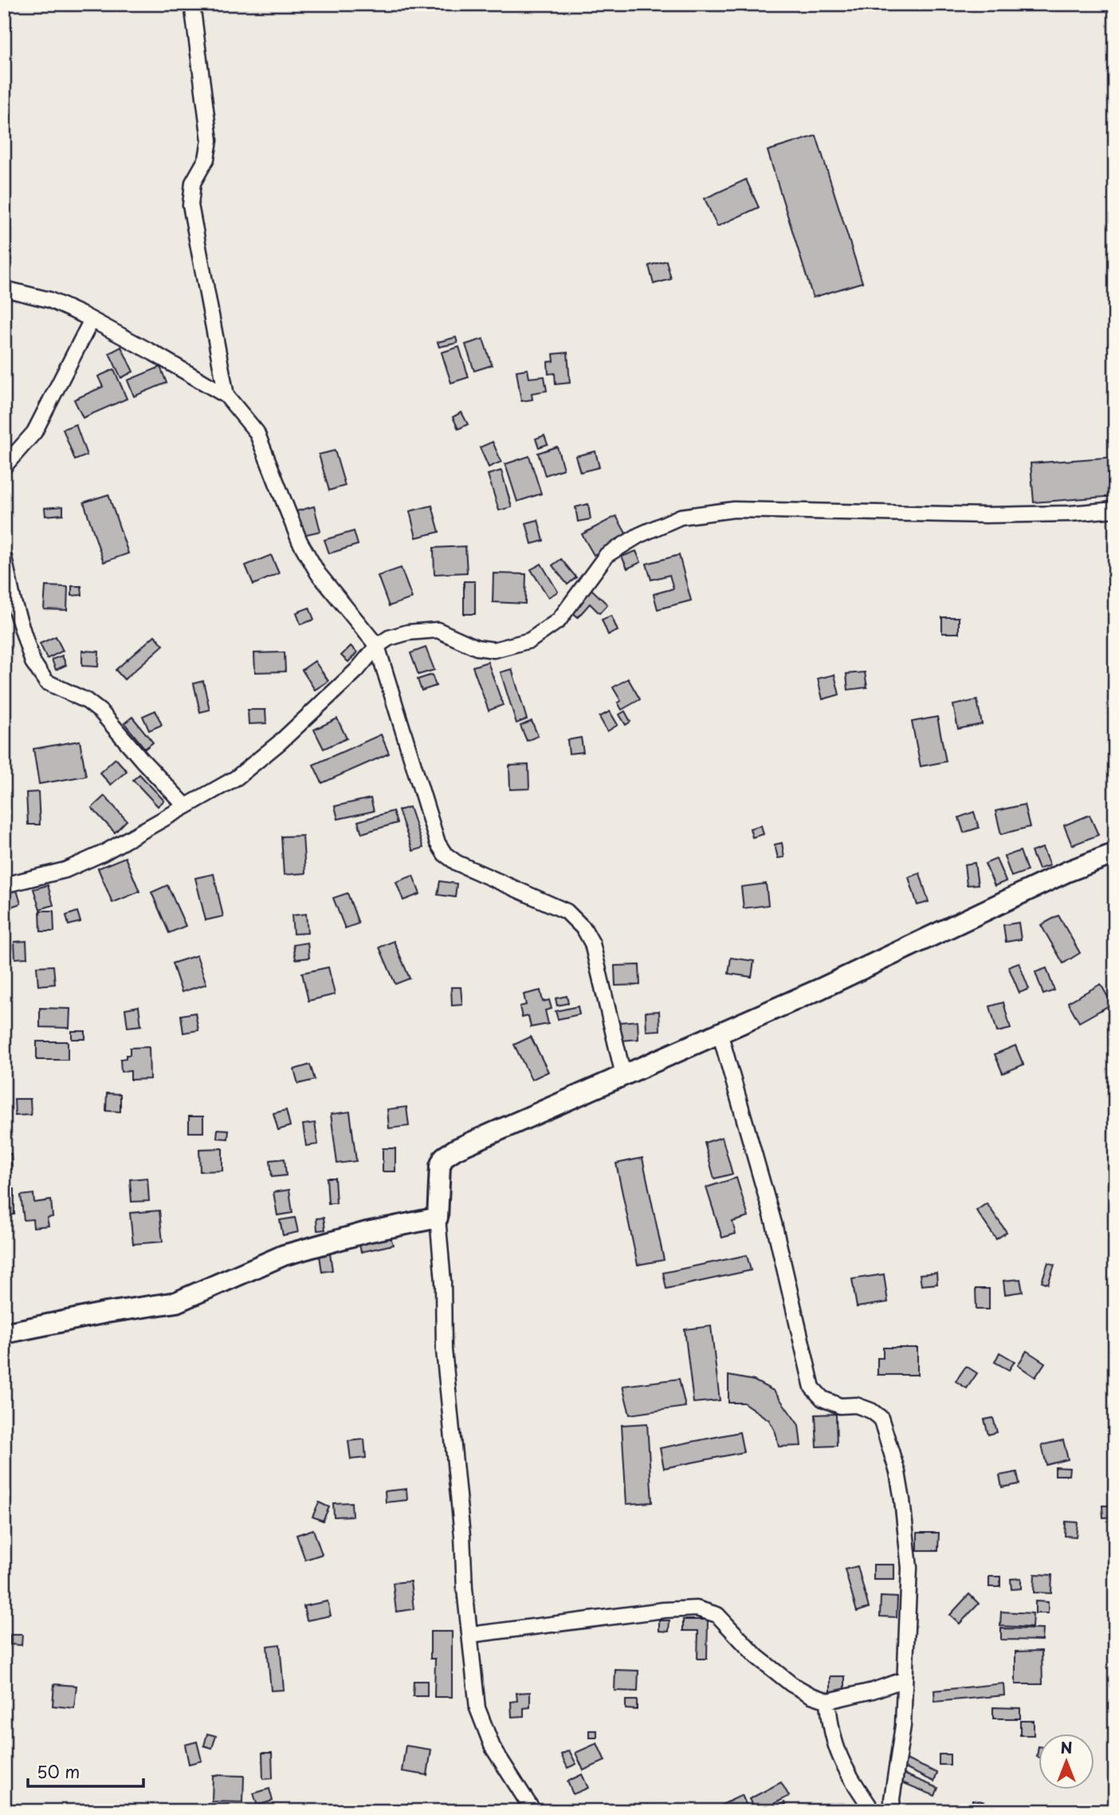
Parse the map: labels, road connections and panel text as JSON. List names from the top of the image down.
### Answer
{
  "scale_bar": "50 m",
  "north": "top"
}
